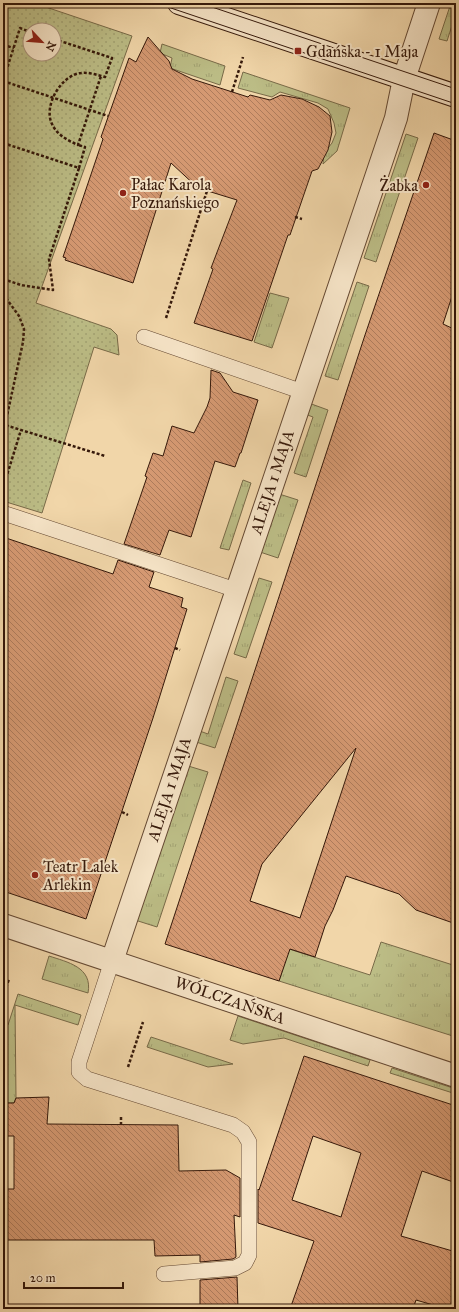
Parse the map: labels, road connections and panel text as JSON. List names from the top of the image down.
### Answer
{
  "streets": {
    "street": ["ALEJA 1 MAJA", "WÓLCZAŃSKA"]
  },
  "crossings": [
    ["ALEJA 1 MAJA", "WÓLCZAŃSKA"]
  ],
  "places": {
    "transit": ["Gdańska - 1 Maja"],
    "other": ["Żabka", "Pałac Karola Poznańskiego", "Teatr Lalek Arlekin"]
  },
  "scale_bar": "20 m",
  "north": "bottom right"
}
